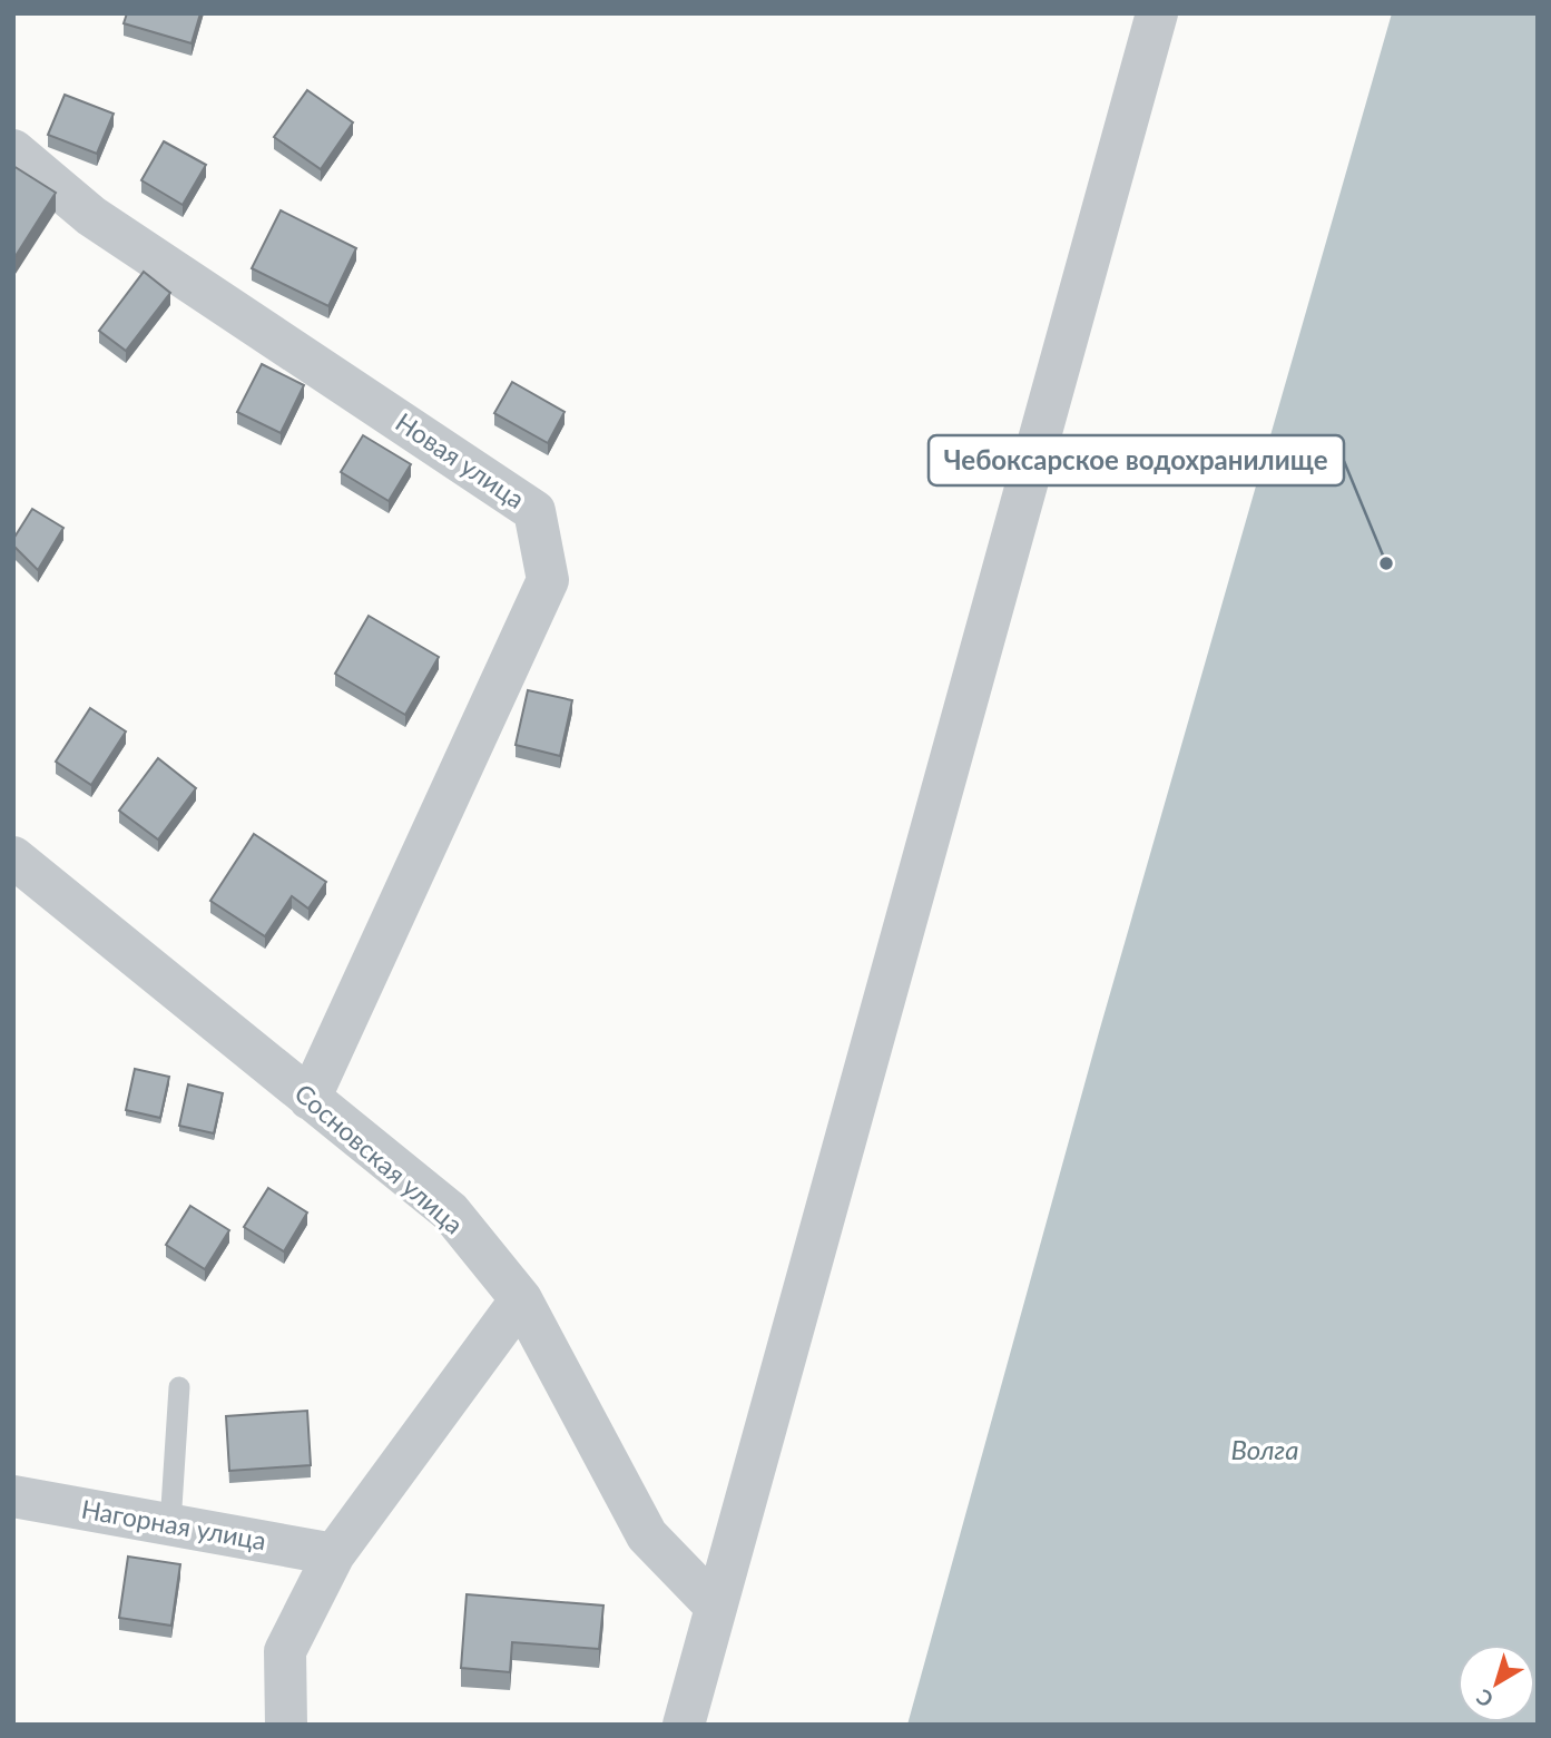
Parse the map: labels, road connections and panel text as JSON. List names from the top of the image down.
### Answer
{
  "streets": {
    "street": ["Новая улица", "Сосновская улица", "Нагорная улица"]
  },
  "crossings": [
    ["Новая улица", "Сосновская улица"]
  ],
  "water": ["Волга"],
  "places": ["Чебоксарское водохранилище"],
  "north": "bottom left"
}
